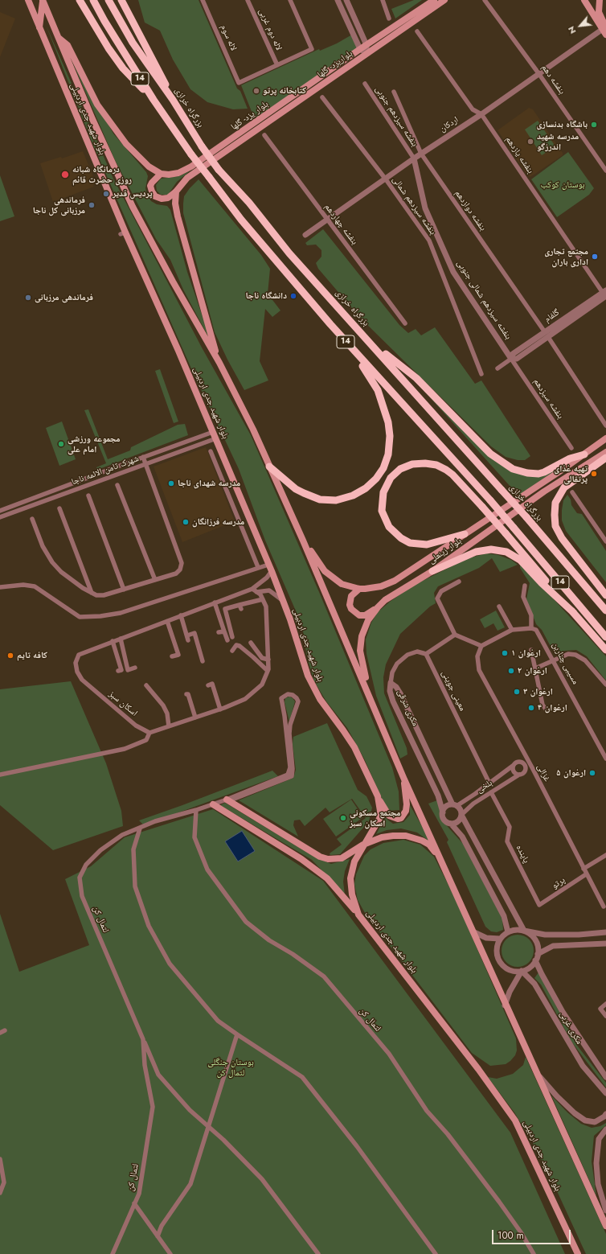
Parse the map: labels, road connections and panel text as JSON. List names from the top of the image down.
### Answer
{
  "streets": {
    "highway": ["14", "بزرگراه خرازی"],
    "main road": [
      "بلواریزد- گلها",
      "بلوار یزد- گلها",
      "بلوار شهید جدی اردبیلی",
      "بلوار زینعلی"
    ],
    "street": [
      "لاله دوم غربی",
      "لاله سوم",
      "بنفشه دهم",
      "بنفشه سیزدهم جنوبی",
      "اردکان",
      "بنفشه یازدهم",
      "بنفشه سیزدهم شمالی",
      "بنفشه دوازدهم",
      "بنفشه چهاردهم",
      "بنفشه سیزدهم شمالی جنوبی",
      "گلفام",
      "بنفشه سیزدهم",
      "شهرک ثامن الائمه ناجا",
      "مسیبی چناربن",
      "معینی جوینی",
      "اسکان سبز",
      "مکری شرقی",
      "غزالی",
      "بلخی",
      "پاینده",
      "پرتو",
      "لتمال کن",
      "مکری غربی"
    ]
  },
  "crossings": [
    ["لاله دوم غربی", "لاله سوم"],
    ["بنفشه دهم", "اردکان"],
    ["بنفشه سیزدهم جنوبی", "اردکان"],
    ["بنفشه سیزدهم جنوبی", "بنفشه سیزدهم شمالی جنوبی"],
    ["بلوار شهید جدی اردبیلی", "شهرک ثامن الائمه ناجا"],
    ["بلوار شهید جدی اردبیلی", "بلوار زینعلی"],
    ["بلوار شهید جدی اردبیلی", "اسکان سبز"],
    ["اردکان", "بنفشه یازدهم"],
    ["اردکان", "بنفشه سیزدهم شمالی"],
    ["اردکان", "بنفشه دوازدهم"],
    ["اردکان", "بنفشه چهاردهم"],
    ["اردکان", "بنفشه سیزدهم شمالی جنوبی"],
    ["بنفشه یازدهم", "گلفام"],
    ["بنفشه دوازدهم", "گلفام"],
    ["بنفشه سیزدهم شمالی جنوبی", "گلفام"],
    ["بنفشه سیزدهم شمالی جنوبی", "بنفشه سیزدهم"],
    ["گلفام", "بنفشه سیزدهم"],
    ["معینی جوینی", "بلخی"],
    ["مکری شرقی", "بلخی"],
    ["غزالی", "بلخی"],
    ["غزالی", "پرتو"],
    ["بلخی", "پاینده"],
    ["پاینده", "پرتو"]
  ],
  "parks": ["بوستان کوکب", "بوستان جنگلی لتمال کن"],
  "places": [
    "كتابخانه پرتو",
    "باشگاه بدنسازی",
    "مدرسه شهید اندرزگو",
    "درمانگاه شبانه روزی حضرت قائم",
    "پردیس قدیر",
    "فرماندهی مرزبانی کل ناجا",
    "مجتمع تجاری اداری باران",
    "دانشگاه ناجا",
    "فرماندهی مرزبانی",
    "مجموعه ورزشی امام علی",
    "تهیه غذای پرتقالی",
    "مدرسه شهدای ناجا",
    "مدرسه فرزانگان",
    "ارغوان ۱",
    "کافه تایم",
    "ارغوان ۲",
    "ارغوان ۳",
    "ارغوان ۴",
    "ارغوان ۵",
    "مجتمع مسکونی اسکان سبز"
  ],
  "scale_bar": "100 m",
  "north": "bottom left"
}
